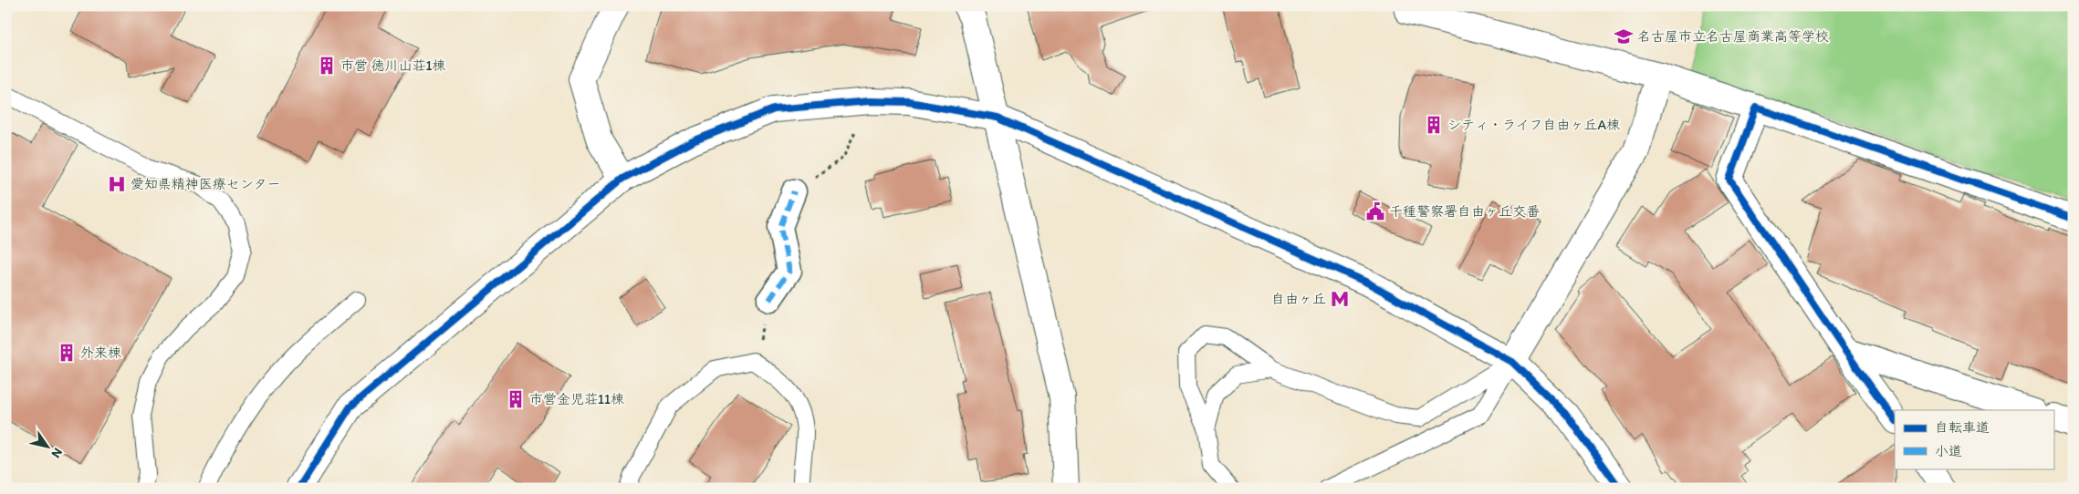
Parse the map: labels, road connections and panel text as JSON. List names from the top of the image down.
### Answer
{
  "places": {
    "school or university": ["名古屋市立名古屋商業高等学校"],
    "building": [
      "市営 徳川山荘1棟",
      "シティ・ライフ自由ヶ丘A棟",
      "外来棟",
      "市営金児荘11棟"
    ],
    "hospital": ["愛知県精神医療センター"],
    "public building": ["千種警察署自由ヶ丘交番"],
    "metro station": ["自由ヶ丘"]
  },
  "legend": ["自転車道", "小道"],
  "north": "bottom right"
}
